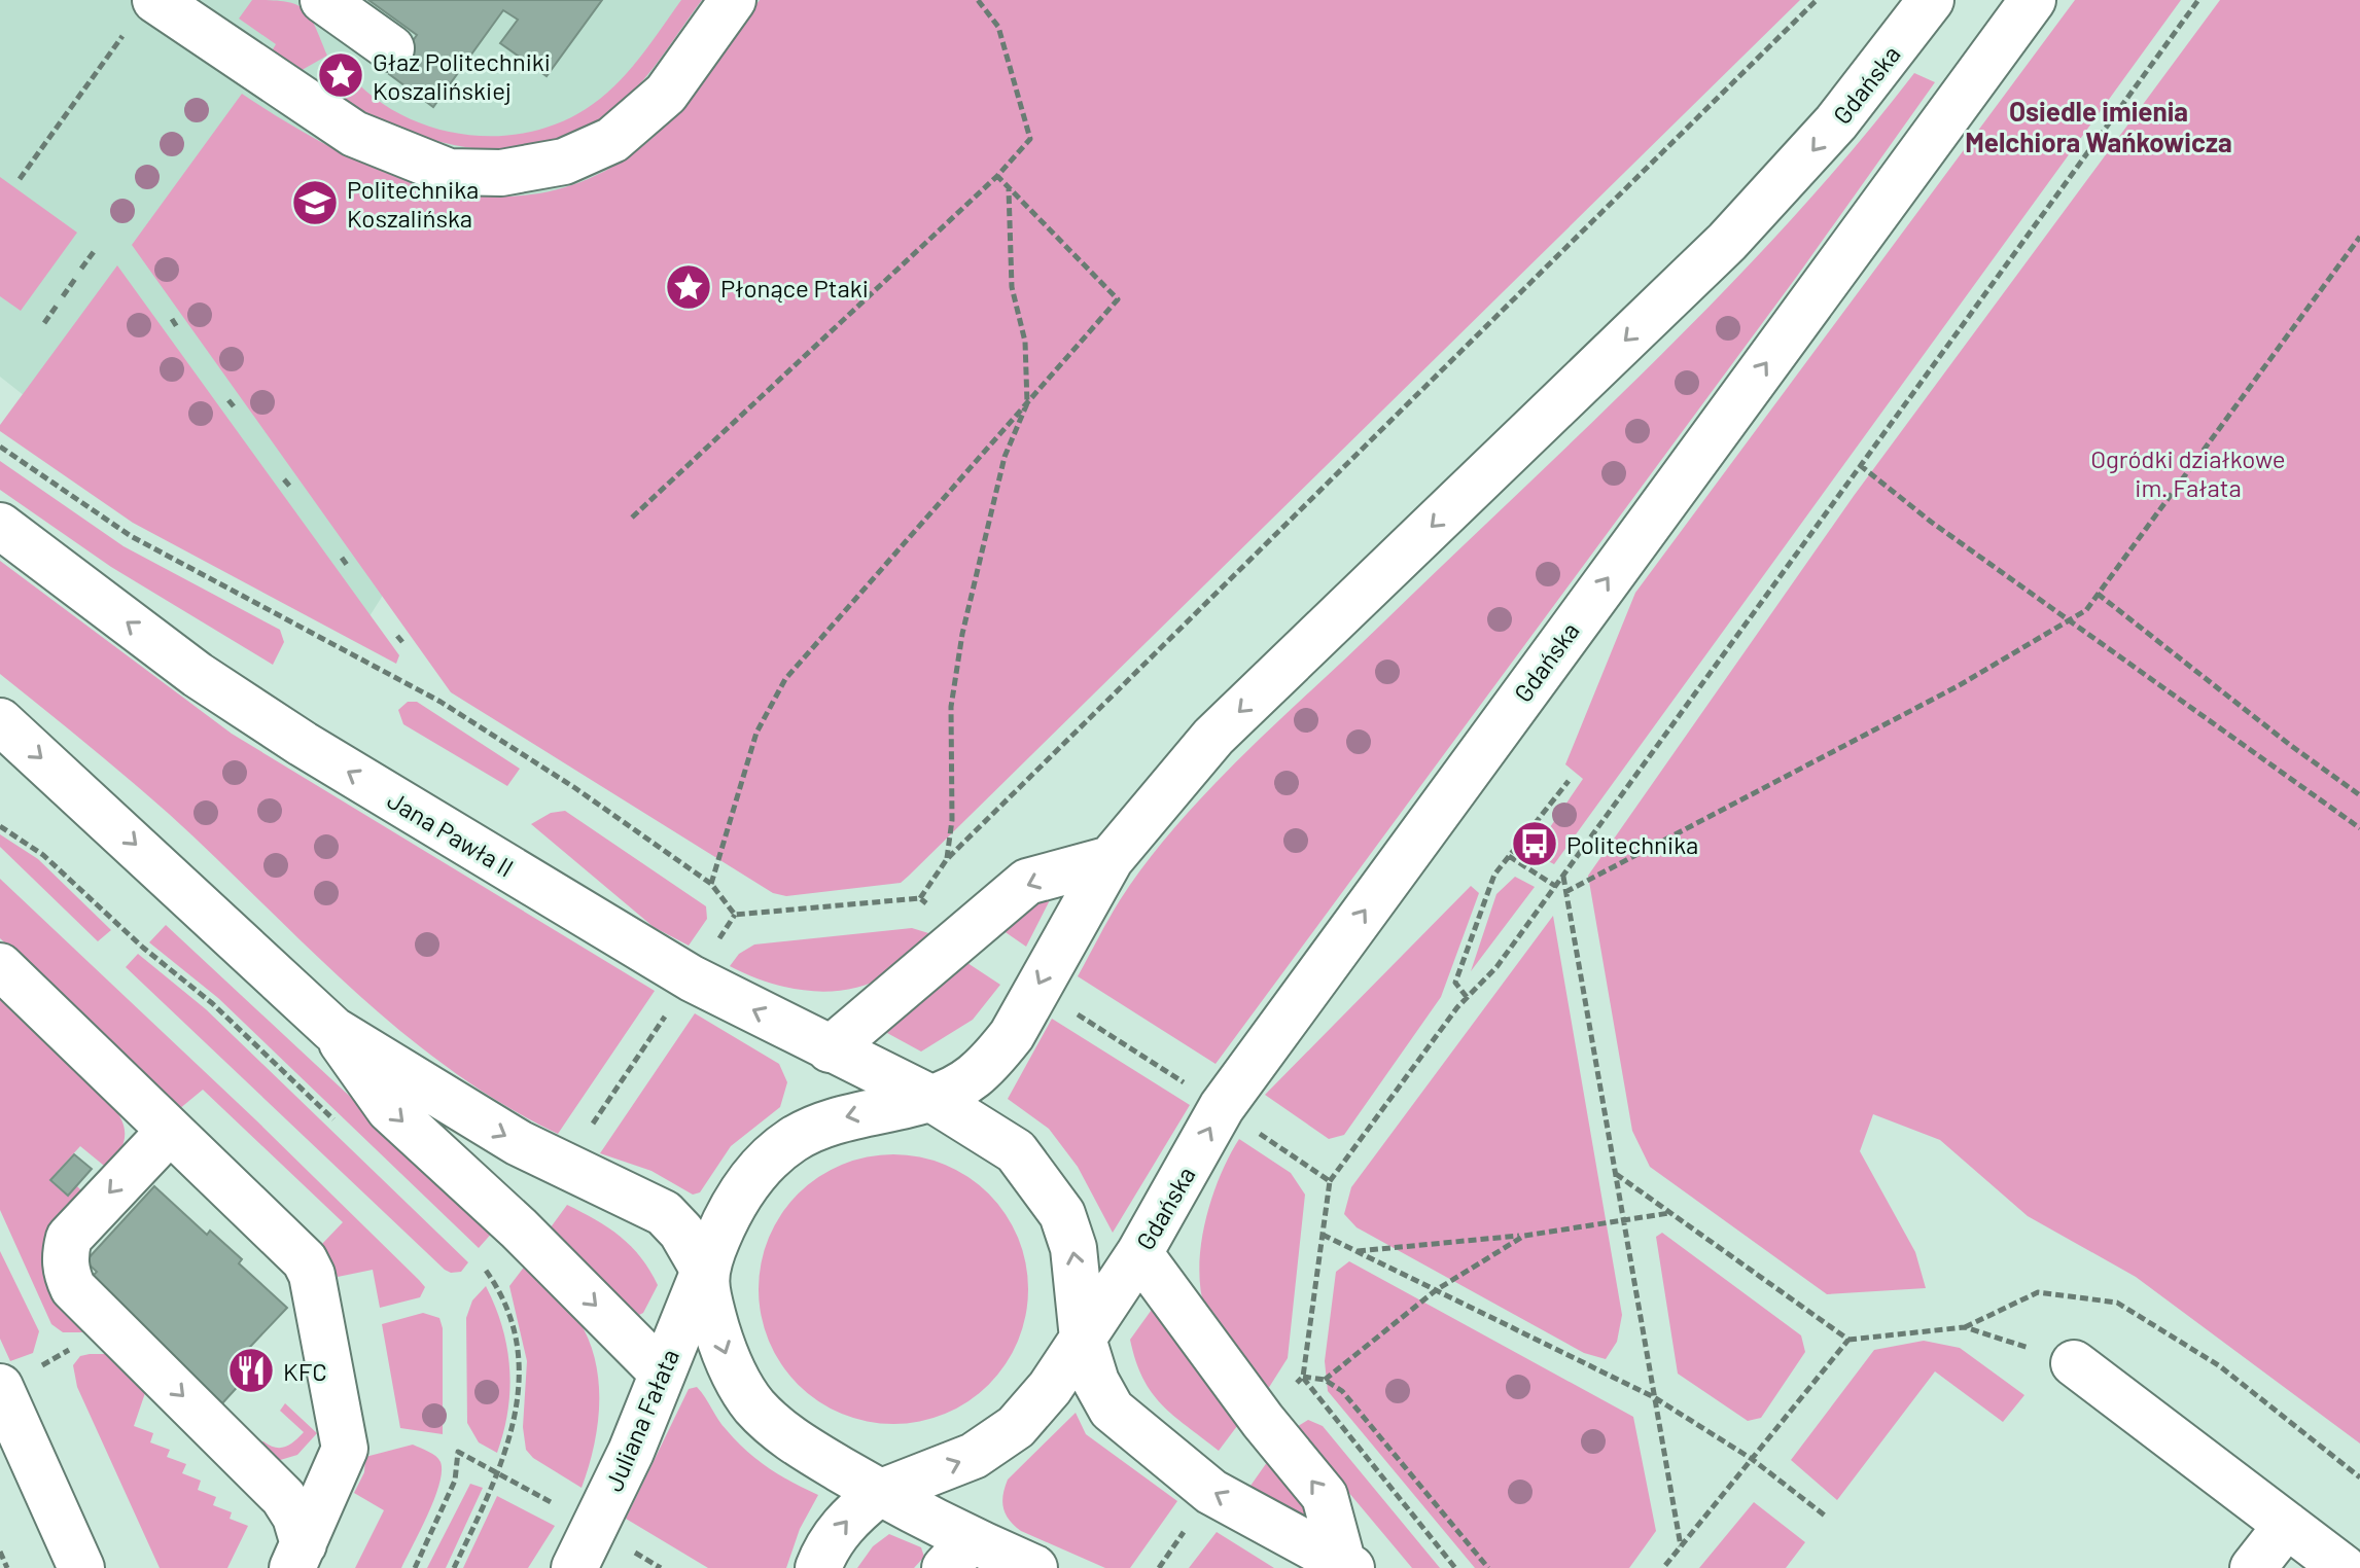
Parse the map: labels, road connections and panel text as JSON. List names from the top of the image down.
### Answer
{
  "streets": {
    "main road": ["Gdańska", "Jana Pawła II", "Juliana Fałata"]
  },
  "crossings": [
    ["Gdańska", "Jana Pawła II"],
    ["Gdańska", "Juliana Fałata"],
    ["Jana Pawła II", "Juliana Fałata"]
  ],
  "districts": ["Osiedle imienia Melchiora Wańkowicza"],
  "parks": ["Ogródki działkowe im. Fałata"],
  "places": {
    "place": ["Głaz Politechniki Koszalińskiej", "Płonące Ptaki"],
    "school or university": ["Politechnika Koszalińska"],
    "bus stop": ["Politechnika"],
    "restaurant": ["KFC"]
  }
}
